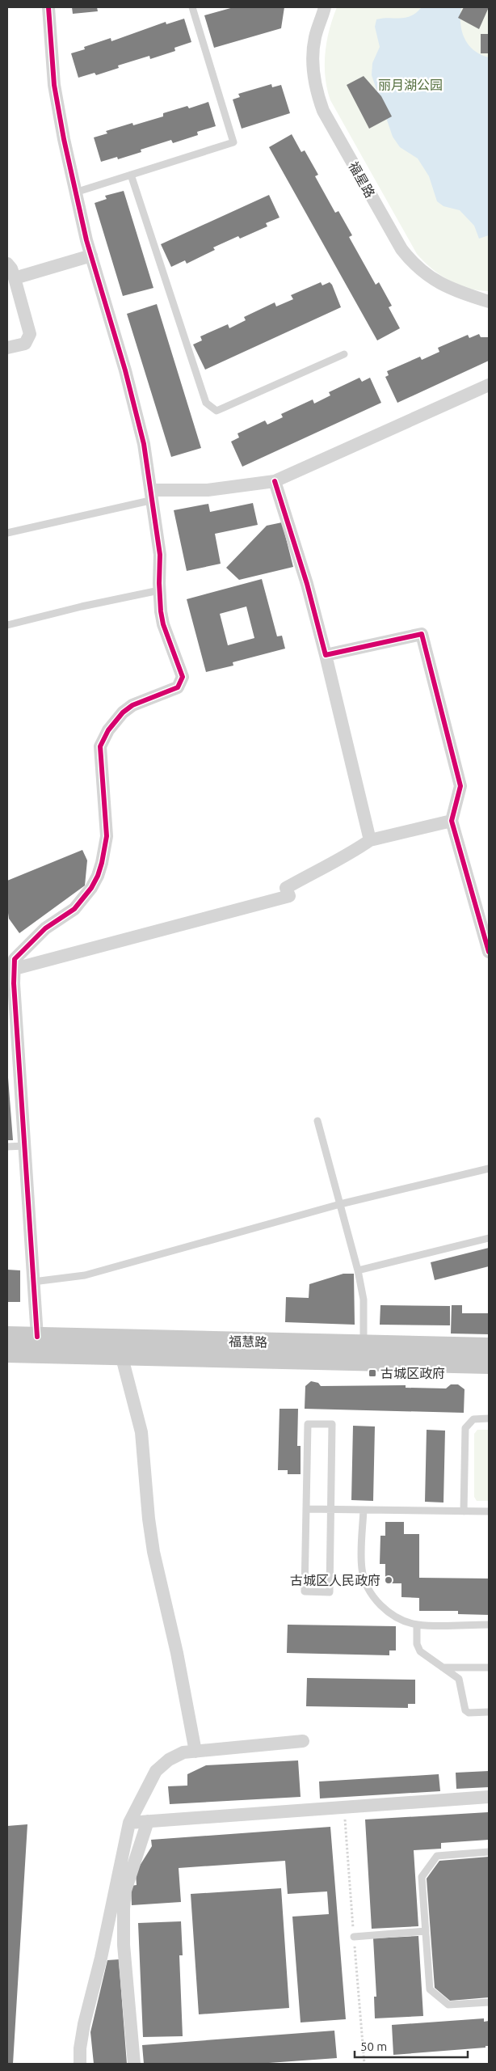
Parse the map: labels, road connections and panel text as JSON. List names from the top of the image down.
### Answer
{
  "streets": {
    "main road": ["福慧路"],
    "street": ["福星路"]
  },
  "parks": ["丽月湖公园"],
  "places": {
    "transit": ["古城区政府"],
    "other": ["古城区人民政府"]
  },
  "scale_bar": "50 m"
}
